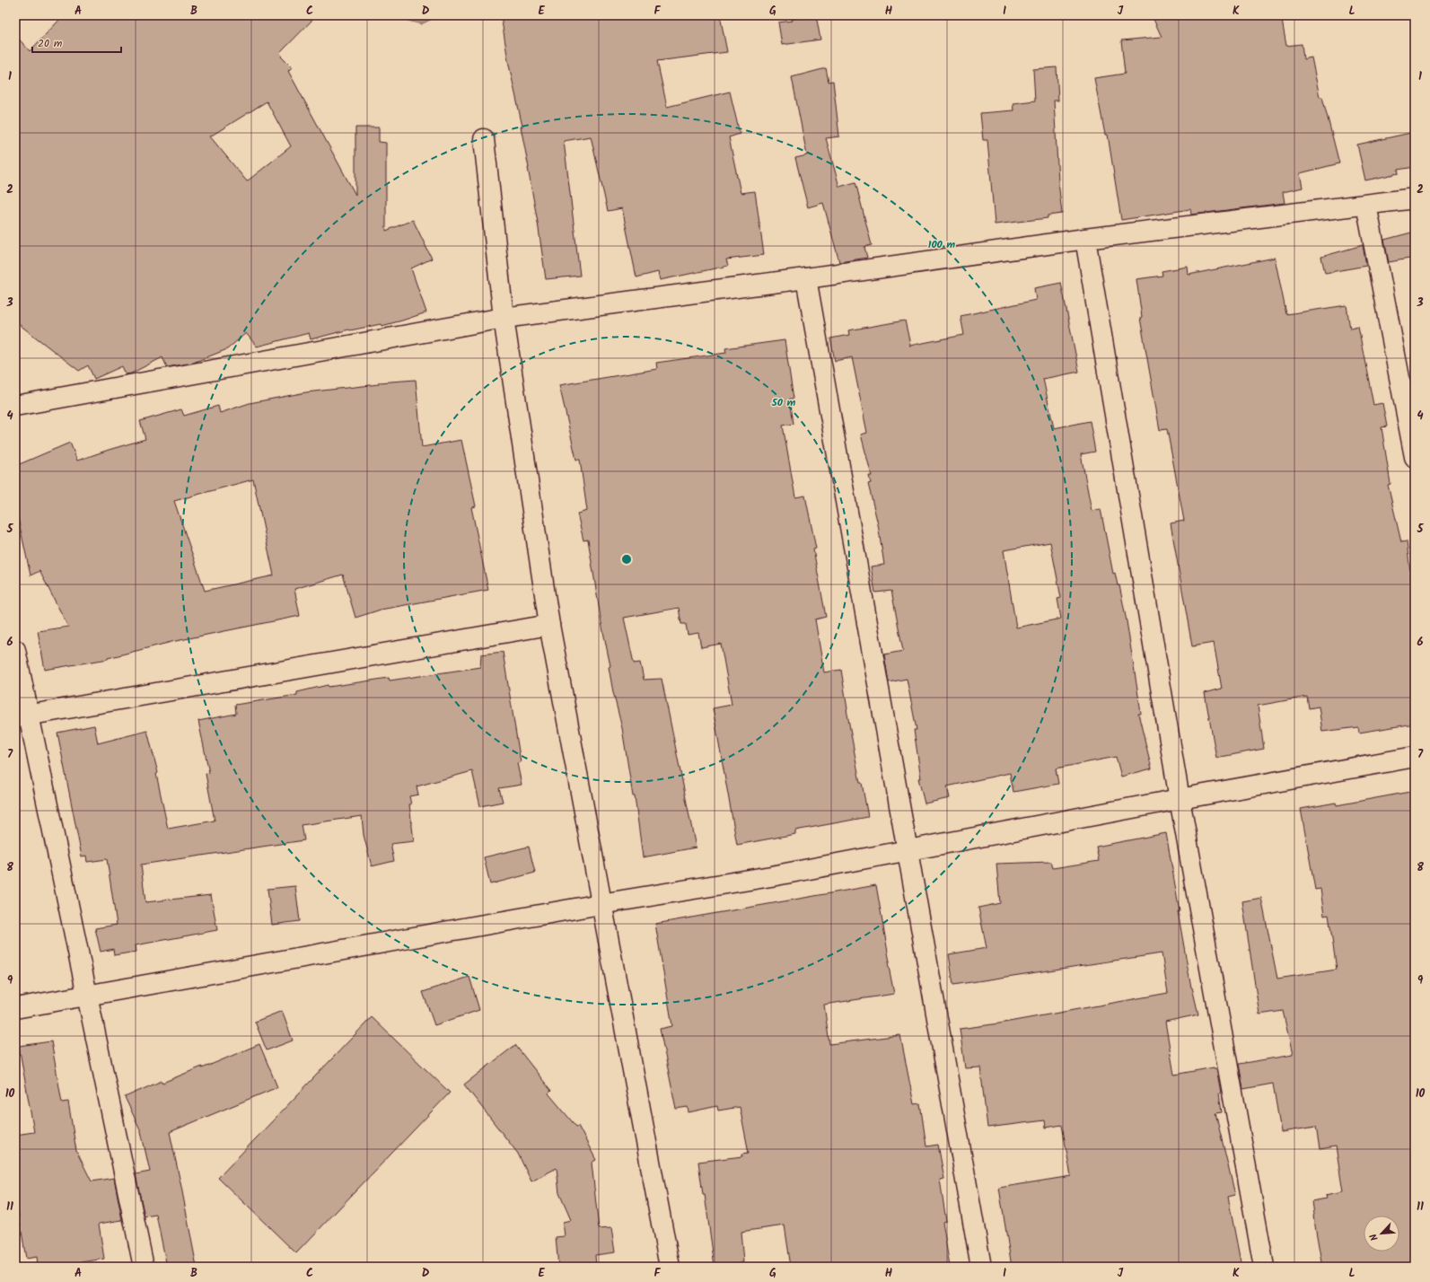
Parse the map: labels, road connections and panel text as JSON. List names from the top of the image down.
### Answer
{
  "scale_bar": "20 m",
  "north": "bottom left",
  "grid": {
    "columns": [
      "A",
      "B",
      "C",
      "D",
      "E",
      "F",
      "G",
      "H",
      "I",
      "J",
      "K",
      "L"
    ],
    "rows": [
      "1",
      "2",
      "3",
      "4",
      "5",
      "6",
      "7",
      "8",
      "9",
      "10",
      "11"
    ]
  },
  "rings": ["100 m", "50 m"]
}
